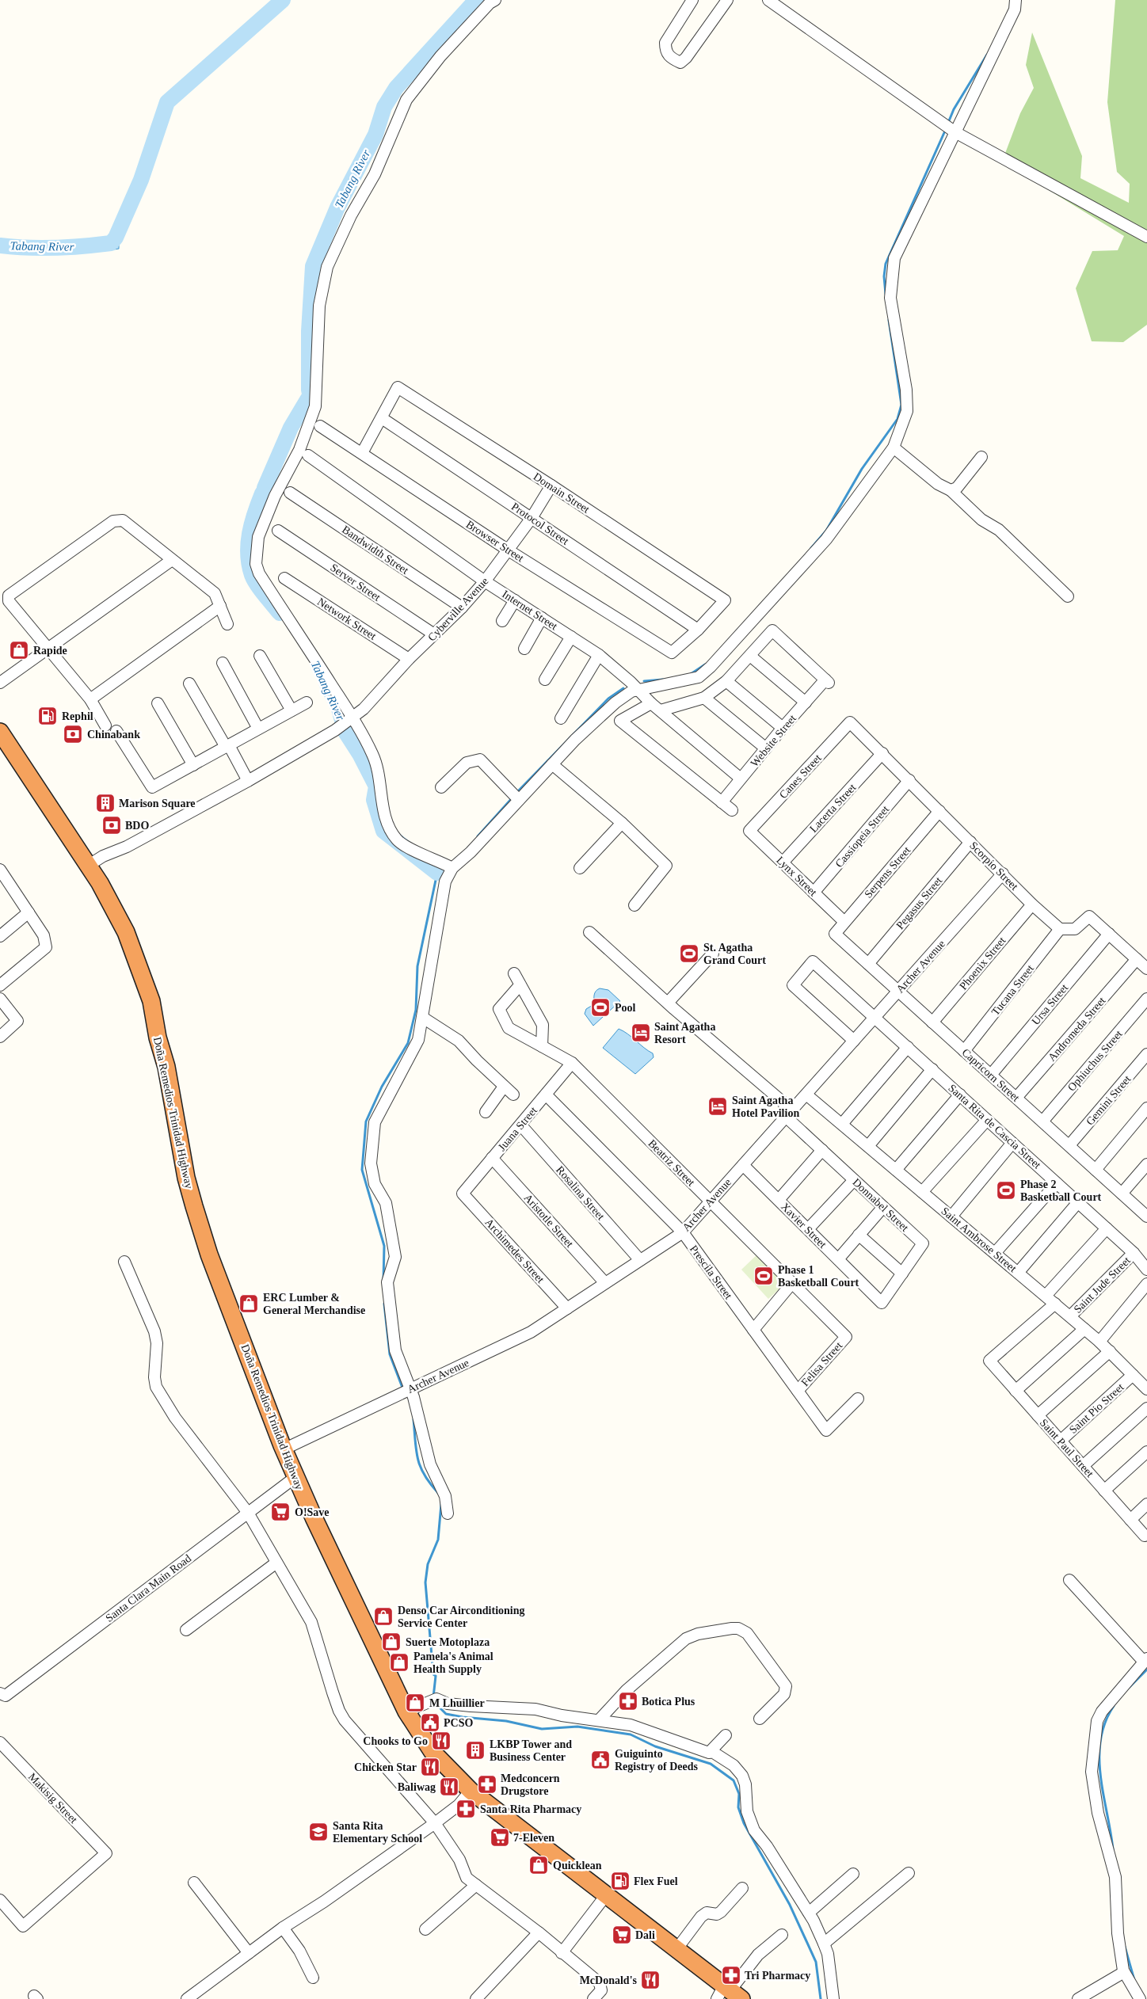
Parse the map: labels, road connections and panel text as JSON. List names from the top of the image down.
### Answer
{
  "streets": {
    "highway": ["Doña Remedios Trinidad Highway"],
    "street": [
      "Domain Street",
      "Protocol Street",
      "Browser Street",
      "Bandwidth Street",
      "Server Street",
      "Cyberville Avenue",
      "Internet Street",
      "Network Street",
      "Website Street",
      "Canes Street",
      "Lacerta Street",
      "Cassiopeia Street",
      "Scorpio Street",
      "Serpens Street",
      "Lynx Street",
      "Pegasus Street",
      "Phoenix Street",
      "Archer Avenue",
      "Tucana Street",
      "Ursa Street",
      "Andromeda Street",
      "Ophiuchus Street",
      "Capricorn Street",
      "Gemini Street",
      "Santa Rita de Cascia Street",
      "Juana Street",
      "Beatriz Street",
      "Rosalina Street",
      "Donnabel Street",
      "Aristotle Street",
      "Xavier Street",
      "Saint Ambrose Street",
      "Archimedes Street",
      "Prescila Street",
      "Saint Jude Street",
      "Felisa Street",
      "Saint Pio Street",
      "Saint Paul Street",
      "Santa Clara Main Road",
      "Makisig Street"
    ]
  },
  "crossings": [
    ["Domain Street", "Protocol Street"],
    ["Domain Street", "Browser Street"],
    ["Domain Street", "Cyberville Avenue"],
    ["Protocol Street", "Browser Street"],
    ["Protocol Street", "Cyberville Avenue"],
    ["Browser Street", "Cyberville Avenue"],
    ["Bandwidth Street", "Cyberville Avenue"],
    ["Server Street", "Cyberville Avenue"],
    ["Cyberville Avenue", "Internet Street"],
    ["Cyberville Avenue", "Network Street"],
    ["Cyberville Avenue", "Doña Remedios Trinidad Highway"],
    ["Internet Street", "Website Street"],
    ["Canes Street", "Scorpio Street"],
    ["Canes Street", "Lynx Street"],
    ["Lacerta Street", "Scorpio Street"],
    ["Lacerta Street", "Lynx Street"],
    ["Cassiopeia Street", "Scorpio Street"],
    ["Cassiopeia Street", "Lynx Street"],
    ["Scorpio Street", "Serpens Street"],
    ["Scorpio Street", "Pegasus Street"],
    ["Scorpio Street", "Phoenix Street"],
    ["Scorpio Street", "Archer Avenue"],
    ["Scorpio Street", "Tucana Street"],
    ["Serpens Street", "Lynx Street"],
    ["Serpens Street", "Capricorn Street"],
    ["Pegasus Street", "Capricorn Street"],
    ["Phoenix Street", "Capricorn Street"],
    ["Archer Avenue", "Capricorn Street"],
    ["Archer Avenue", "Doña Remedios Trinidad Highway"],
    ["Archer Avenue", "Santa Rita de Cascia Street"],
    ["Archer Avenue", "Beatriz Street"],
    ["Archer Avenue", "Rosalina Street"],
    ["Archer Avenue", "Donnabel Street"],
    ["Archer Avenue", "Aristotle Street"],
    ["Archer Avenue", "Xavier Street"],
    ["Archer Avenue", "Saint Ambrose Street"],
    ["Archer Avenue", "Archimedes Street"],
    ["Archer Avenue", "Prescila Street"],
    ["Tucana Street", "Capricorn Street"],
    ["Ursa Street", "Capricorn Street"],
    ["Andromeda Street", "Capricorn Street"],
    ["Ophiuchus Street", "Capricorn Street"],
    ["Capricorn Street", "Gemini Street"],
    ["Doña Remedios Trinidad Highway", "Santa Clara Main Road"],
    ["Santa Rita de Cascia Street", "Saint Jude Street"],
    ["Juana Street", "Beatriz Street"],
    ["Juana Street", "Rosalina Street"],
    ["Juana Street", "Aristotle Street"],
    ["Juana Street", "Archimedes Street"],
    ["Juana Street", "Prescila Street"],
    ["Beatriz Street", "Felisa Street"],
    ["Donnabel Street", "Xavier Street"],
    ["Saint Ambrose Street", "Saint Jude Street"],
    ["Saint Ambrose Street", "Saint Pio Street"],
    ["Saint Ambrose Street", "Saint Paul Street"],
    ["Prescila Street", "Felisa Street"],
    ["Saint Pio Street", "Saint Paul Street"]
  ],
  "water": ["Tabang River"],
  "places": {
    "shop": [
      "Rapide",
      "ERC Lumber & General Merchandise",
      "Denso Car Airconditioning Service Center",
      "Suerte Motoplaza",
      "Pamela's Animal Health Supply",
      "M Lhuillier",
      "Quicklean"
    ],
    "fuel station": ["Rephil", "Flex Fuel"],
    "bank": ["Chinabank", "BDO"],
    "building": ["Marison Square", "LKBP Tower and Business Center"],
    "sports": [
      "St. Agatha Grand Court",
      "Pool",
      "Phase 2 Basketball Court",
      "Phase 1 Basketball Court"
    ],
    "hotel": ["Saint Agatha Resort", "Saint Agatha Hotel Pavilion"],
    "supermarket": ["O!Save", "7-Eleven", "Dali"],
    "pharmacy": [
      "Botica Plus",
      "Medconcern Drugstore",
      "Santa Rita Pharmacy",
      "Tri Pharmacy"
    ],
    "public building": ["PCSO", "Guiguinto Registry of Deeds"],
    "restaurant": [
      "Chooks to Go",
      "Chicken Star",
      "Baliwag",
      "McDonald's"
    ],
    "school or university": ["Santa Rita Elementary School"]
  }
}
